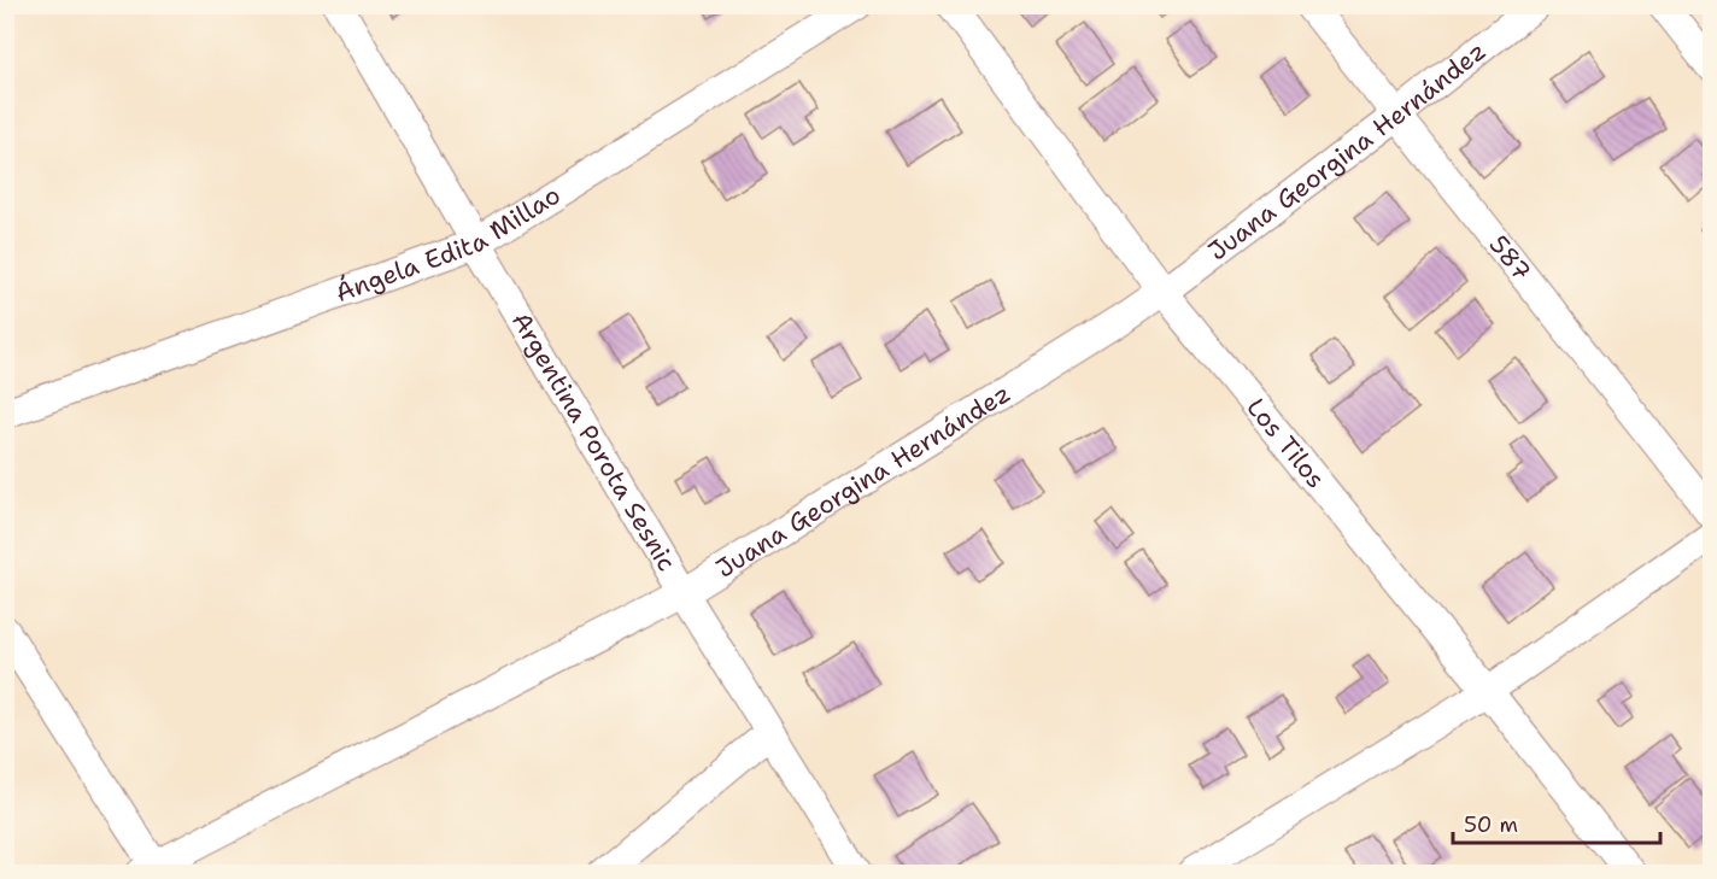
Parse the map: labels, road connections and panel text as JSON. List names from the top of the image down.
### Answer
{
  "streets": {
    "street": [
      "Juana Georgina Hernández",
      "Ángela Edita Millao",
      "587",
      "Argentina Porota Sesnic",
      "Los Tilos"
    ]
  },
  "crossings": [
    ["Juana Georgina Hernández", "587"],
    ["Juana Georgina Hernández", "Argentina Porota Sesnic"],
    ["Juana Georgina Hernández", "Los Tilos"],
    ["Ángela Edita Millao", "Argentina Porota Sesnic"]
  ],
  "scale_bar": "50 m"
}
